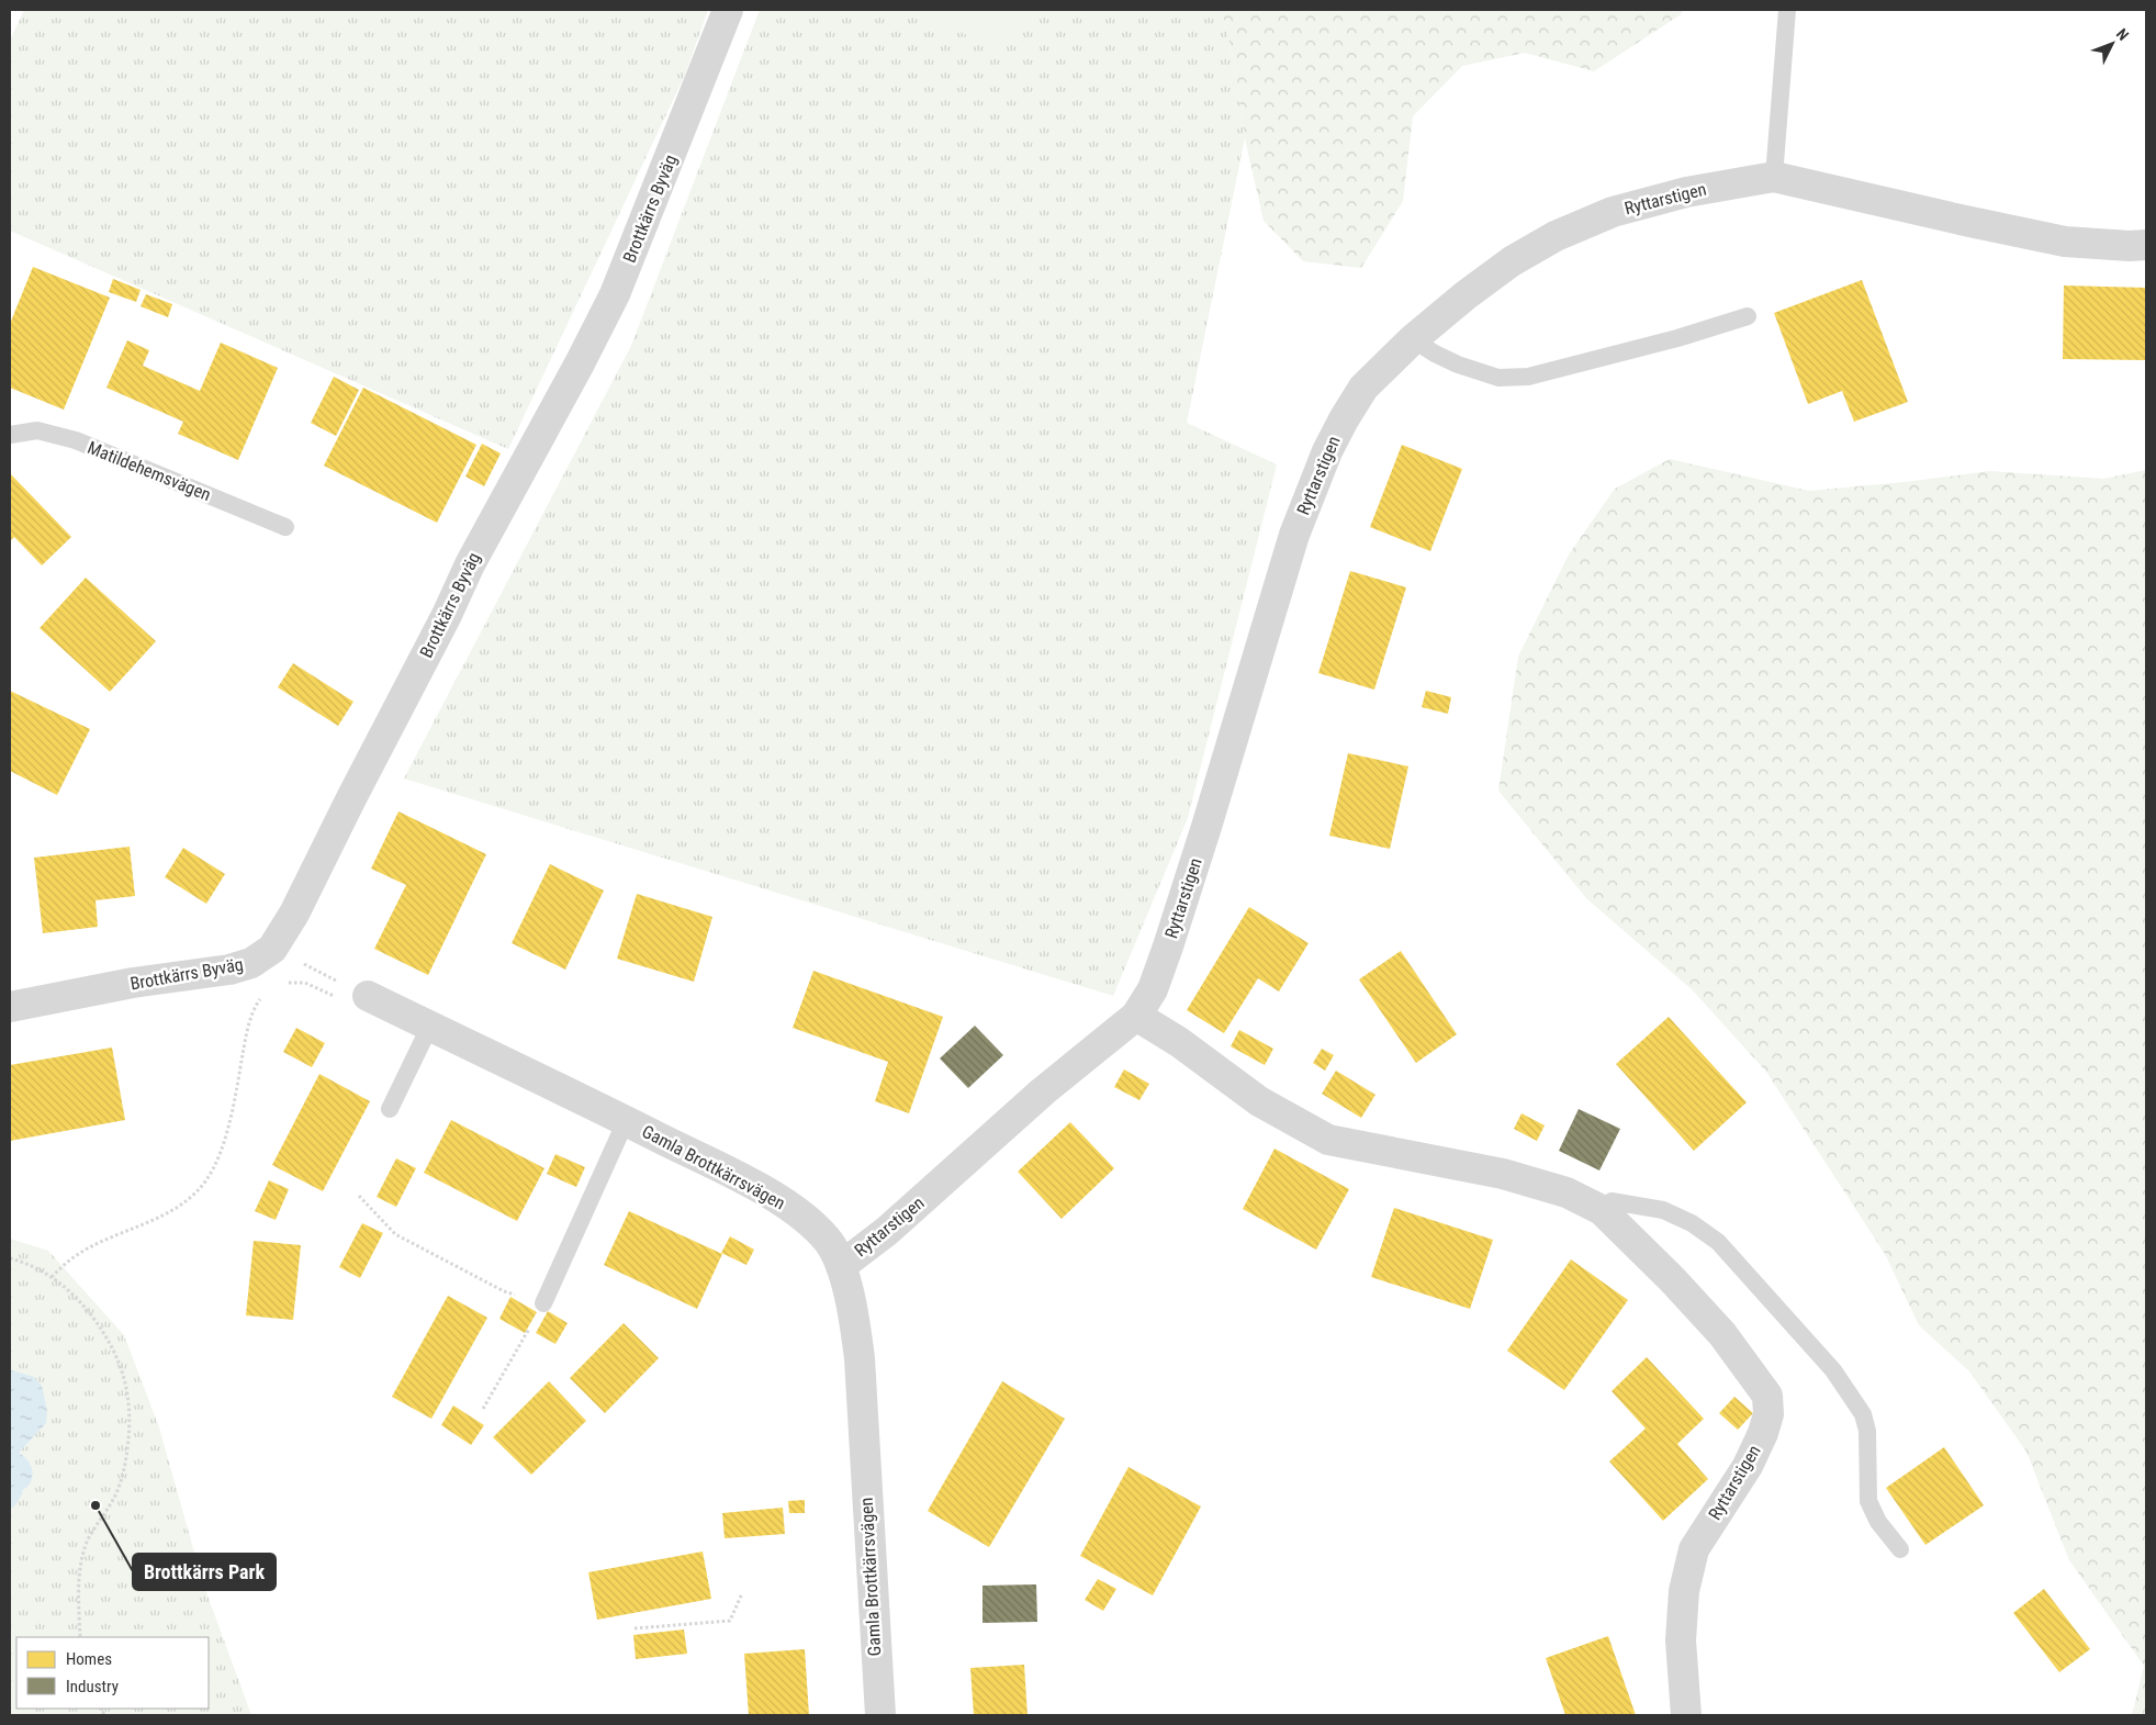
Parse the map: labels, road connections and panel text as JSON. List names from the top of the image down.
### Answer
{
  "streets": {
    "street": ["Ryttarstigen", "Brottkärrs Byväg", "Gamla Brottkärrsvägen"],
    "lane": ["Matildehemsvägen"]
  },
  "crossings": [
    ["Ryttarstigen", "Gamla Brottkärrsvägen"]
  ],
  "places": ["Brottkärrs Park"],
  "legend": ["Homes", "Industry"],
  "north": "top right"
}
